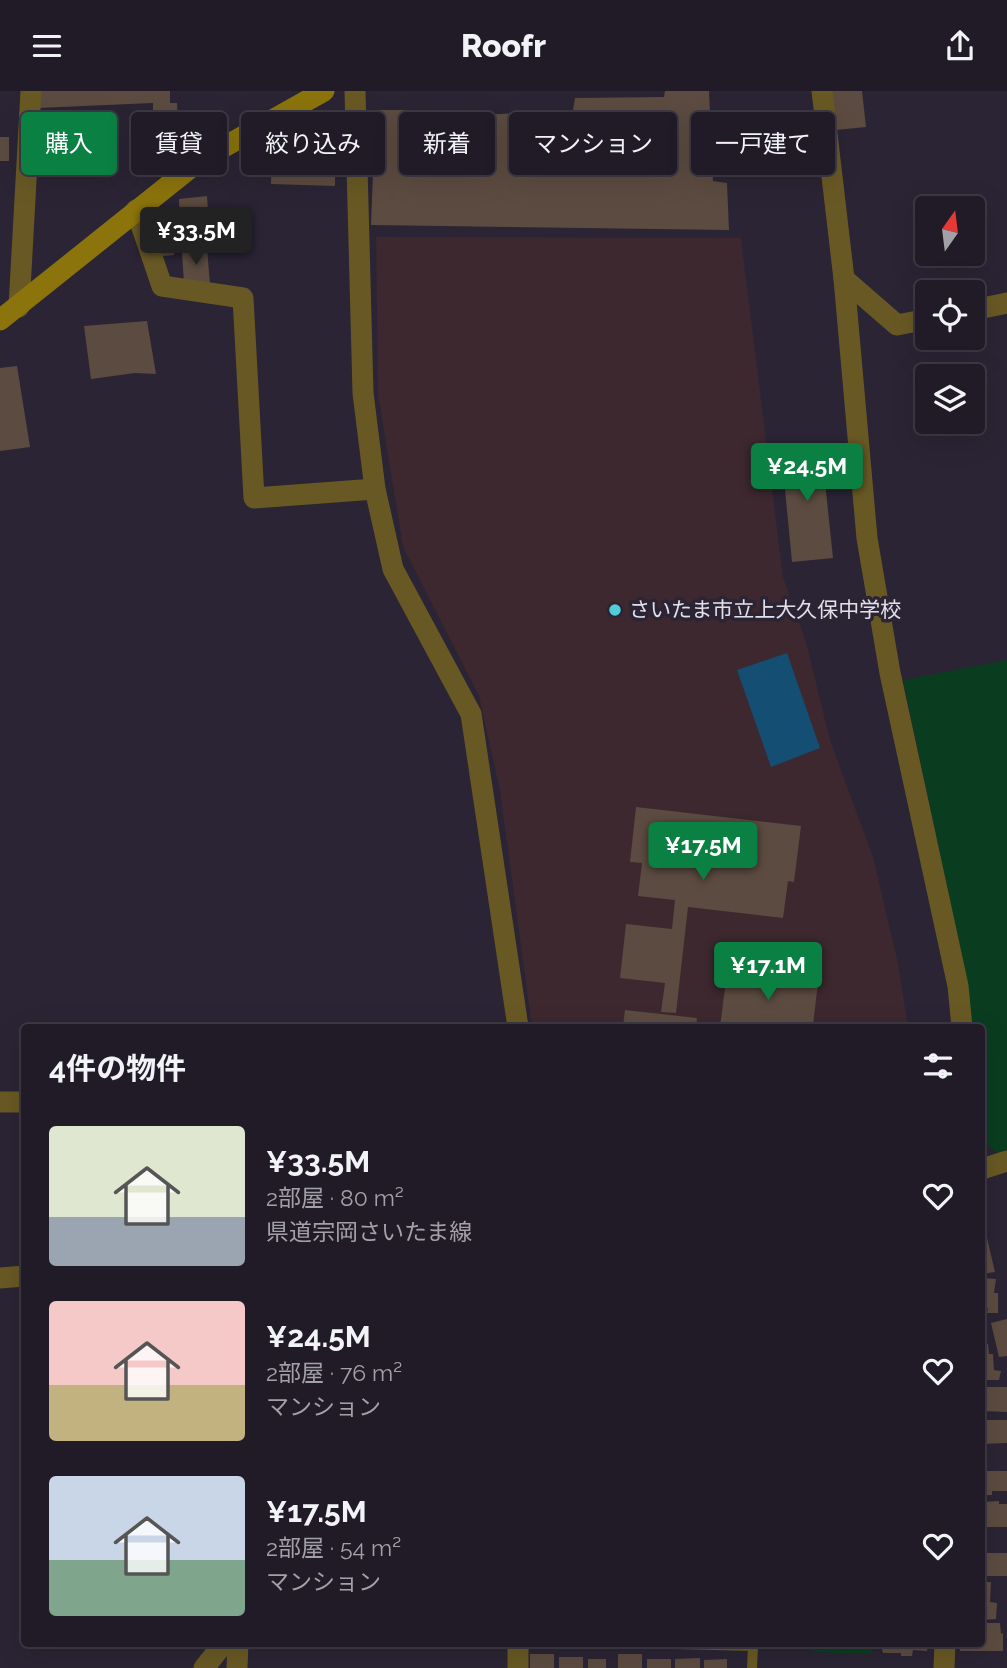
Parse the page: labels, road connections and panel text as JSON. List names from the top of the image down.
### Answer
{
  "places": ["さいたま市立上大久保中学校"],
  "north": "top",
  "page": {
    "header": "Roofr",
    "chip": [
      "購入",
      "賃貸",
      "絞り込み",
      "新着",
      "マンション",
      "一戸建て"
    ],
    "price": [
      "¥33.5M",
      "¥24.5M",
      "¥17.5M",
      "¥17.1M"
    ],
    "heading": "4件の物件",
    "list": [
      {
        "name": "¥33.5M",
        "note": "2部屋 · 80 m² · 県道宗岡さいたま線"
      },
      {
        "name": "¥24.5M",
        "note": "2部屋 · 76 m² · マンション"
      },
      {
        "name": "¥17.5M",
        "note": "2部屋 · 54 m² · マンション"
      }
    ]
  }
}
